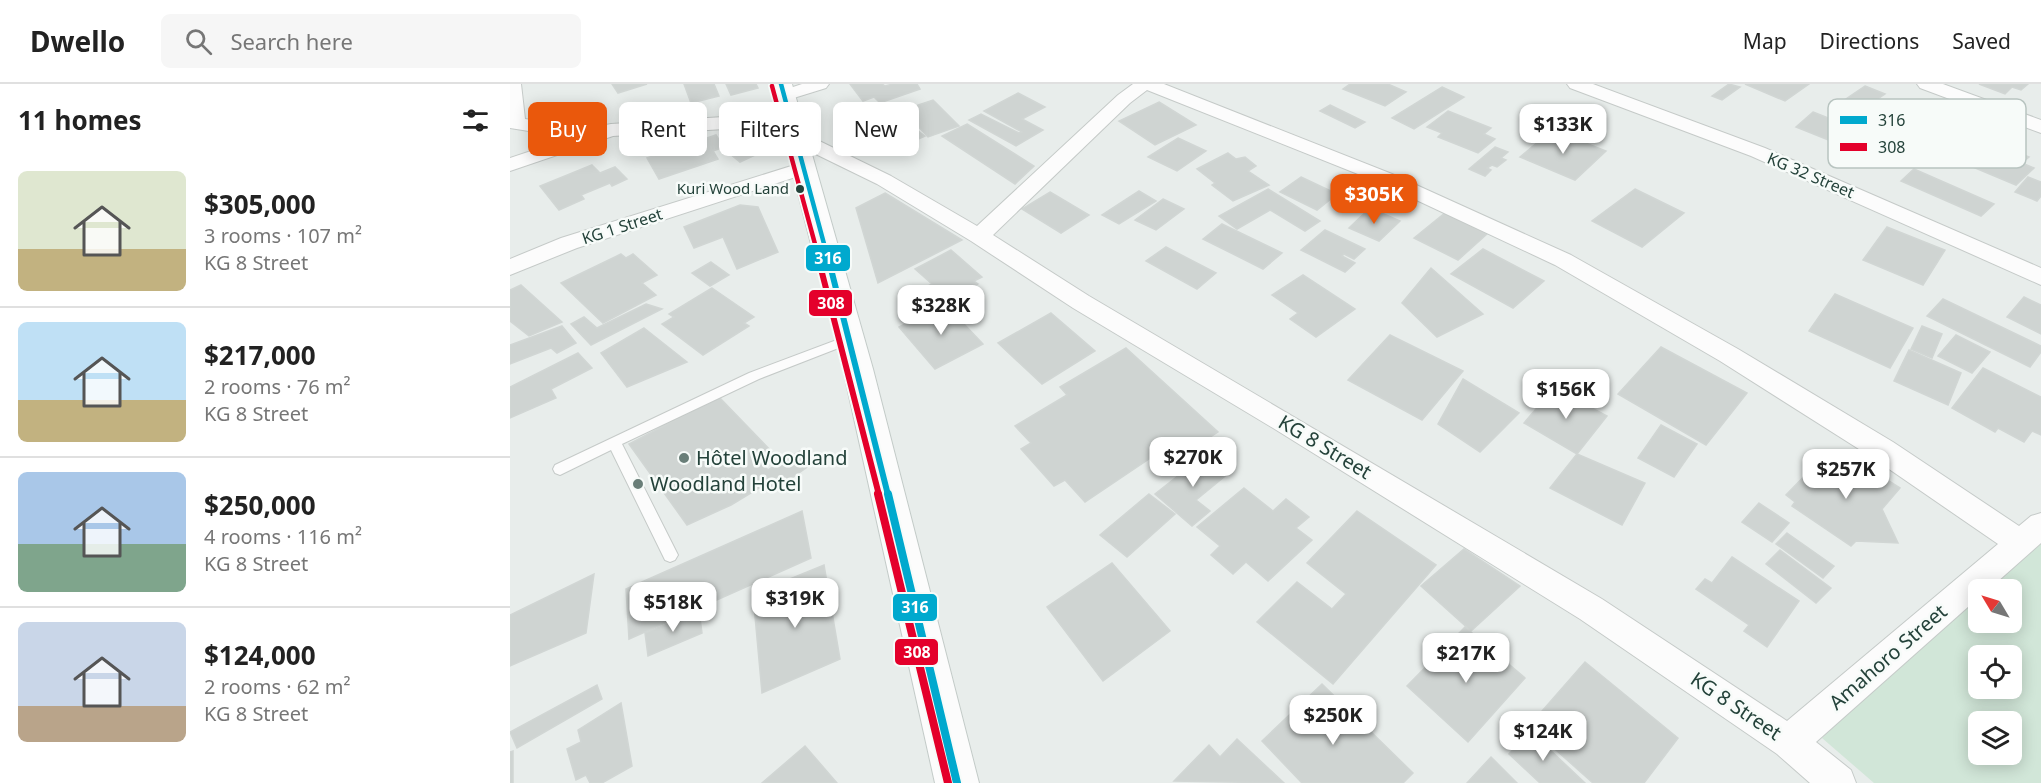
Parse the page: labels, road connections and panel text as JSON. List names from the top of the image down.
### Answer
{
  "streets": {
    "street": [
      "KG 32 Street",
      "KG 1 Street",
      "KG 8 Street",
      "Amahoro Street"
    ]
  },
  "crossings": [
    ["KG 8 Street", "Amahoro Street"]
  ],
  "places": ["Kuri Wood Land", "Hôtel Woodland", "Woodland Hotel"],
  "lines": ["transit line 316", "transit line 308"],
  "legend": ["316", "308"],
  "north": "top left",
  "page": {
    "header": "Dwello",
    "search": "Search here",
    "nav": ["Map", "Directions", "Saved"],
    "heading": "11 homes",
    "chip": [
      "Buy",
      "Rent",
      "Filters",
      "New"
    ],
    "price": [
      "$133K",
      "$305K",
      "$328K",
      "$156K",
      "$270K",
      "$257K",
      "$319K",
      "$518K",
      "$217K",
      "$250K",
      "$124K"
    ],
    "list": [
      {
        "name": "$305,000",
        "note": "3 rooms · 107 m² · KG 8 Street"
      },
      {
        "name": "$217,000",
        "note": "2 rooms · 76 m² · KG 8 Street"
      },
      {
        "name": "$250,000",
        "note": "4 rooms · 116 m² · KG 8 Street"
      },
      {
        "name": "$124,000",
        "note": "2 rooms · 62 m² · KG 8 Street"
      }
    ]
  }
}
